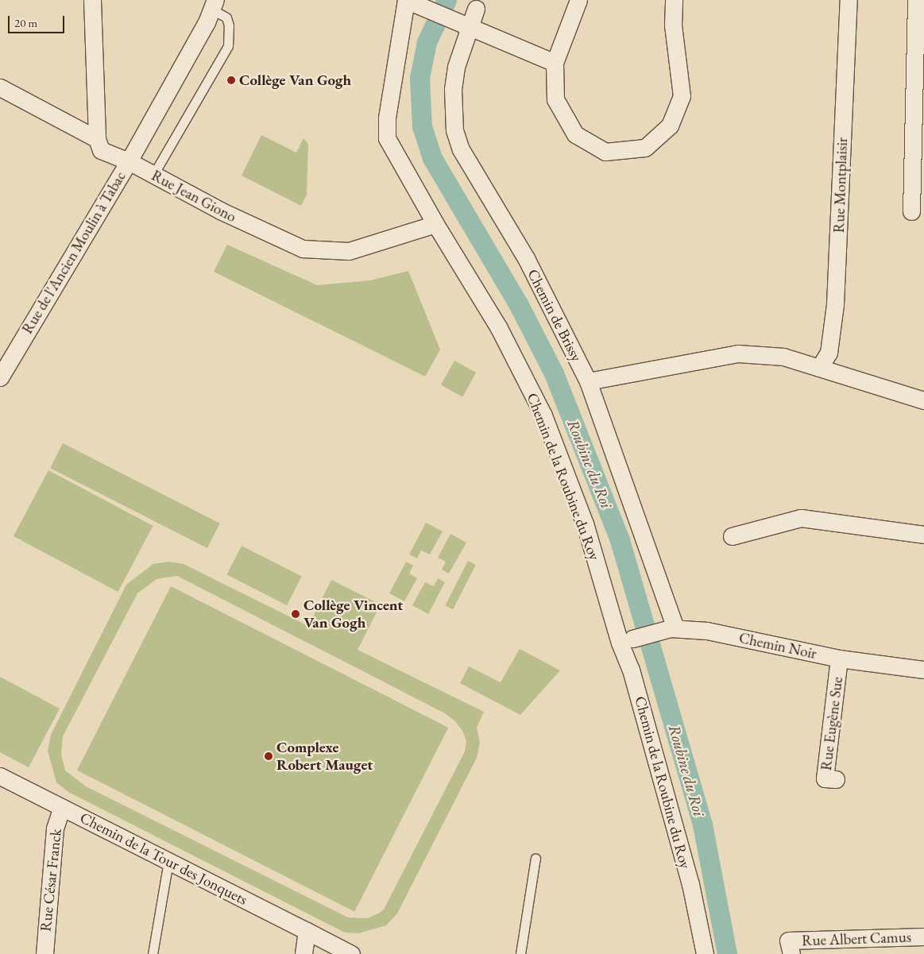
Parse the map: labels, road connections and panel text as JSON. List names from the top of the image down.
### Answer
{
  "streets": {
    "street": [
      "Rue Montplaisir",
      "Rue Jean Giono",
      "Rue de l'Ancien Moulin à Tabac",
      "Chemin de Brissy",
      "Chemin de la Roubine du Roy",
      "Chemin Noir",
      "Rue Eugène Sue",
      "Chemin de la Tour des Jonquets",
      "Rue César Franck",
      "Rue Albert Camus"
    ]
  },
  "crossings": [
    ["Rue Jean Giono", "Rue de l'Ancien Moulin à Tabac"],
    ["Rue Jean Giono", "Chemin de la Roubine du Roy"],
    ["Chemin de Brissy", "Chemin Noir"],
    ["Chemin Noir", "Rue Eugène Sue"],
    ["Chemin de la Tour des Jonquets", "Rue César Franck"]
  ],
  "water": ["Roubine du Roi"],
  "places": ["Collège Van Gogh", "Collège Vincent Van Gogh", "Complexe Robert Mauget"],
  "scale_bar": "20 m"
}
